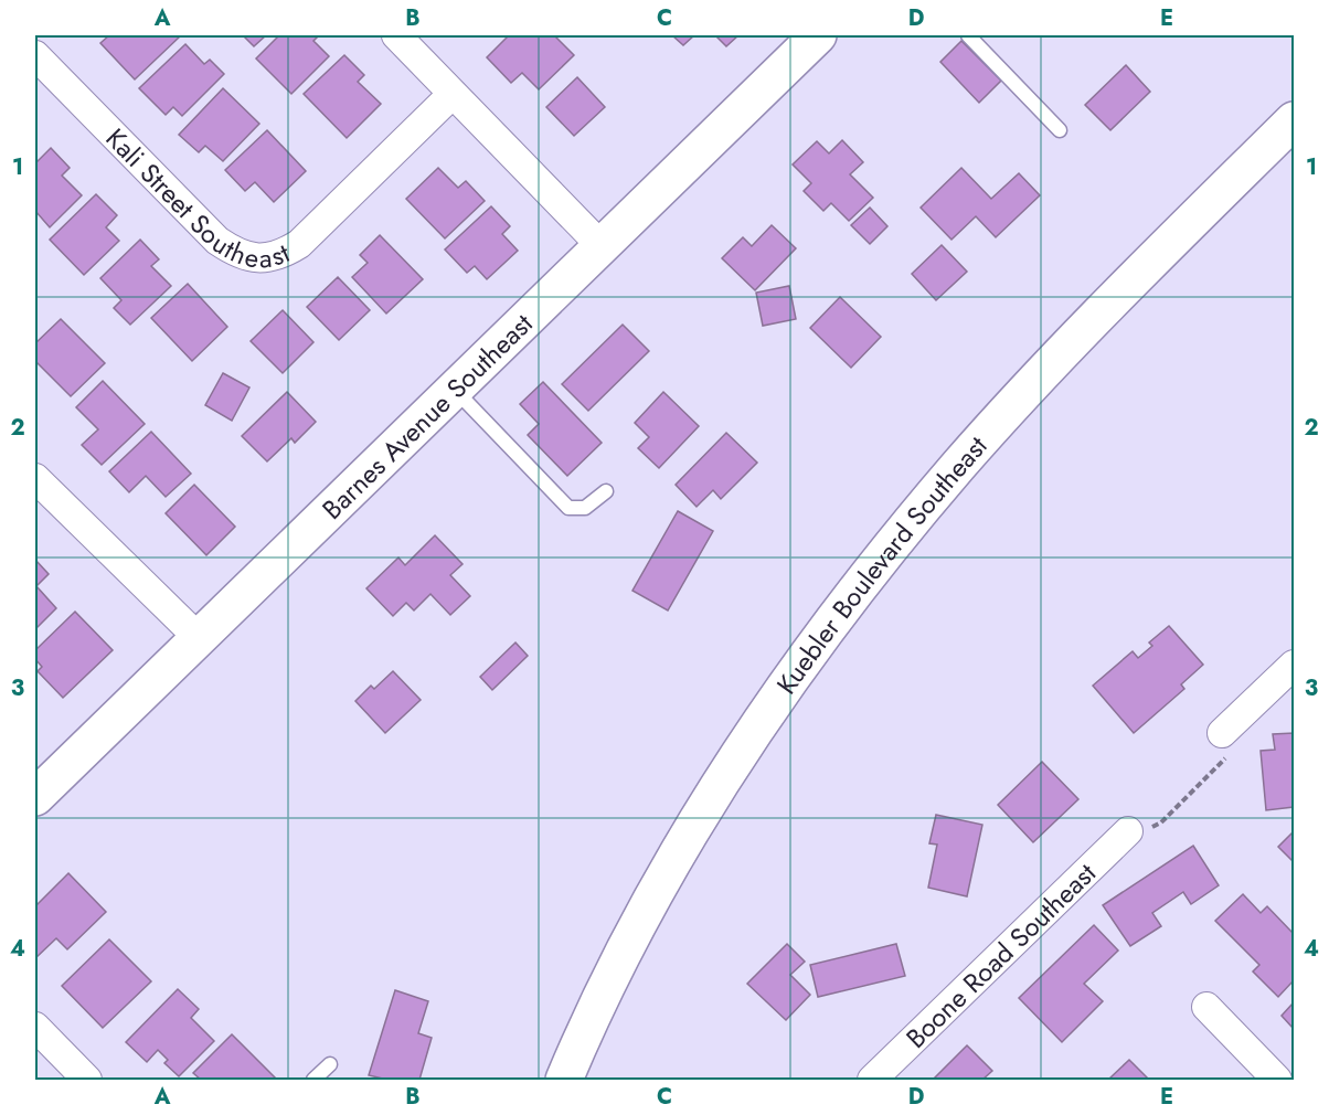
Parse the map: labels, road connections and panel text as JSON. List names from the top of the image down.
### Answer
{
  "streets": {
    "main road": ["Barnes Avenue Southeast", "Kuebler Boulevard Southeast"],
    "street": ["Kali Street Southeast", "Boone Road Southeast"]
  },
  "grid": {
    "columns": [
      "A",
      "B",
      "C",
      "D",
      "E"
    ],
    "rows": [
      "1",
      "2",
      "3",
      "4"
    ]
  }
}
